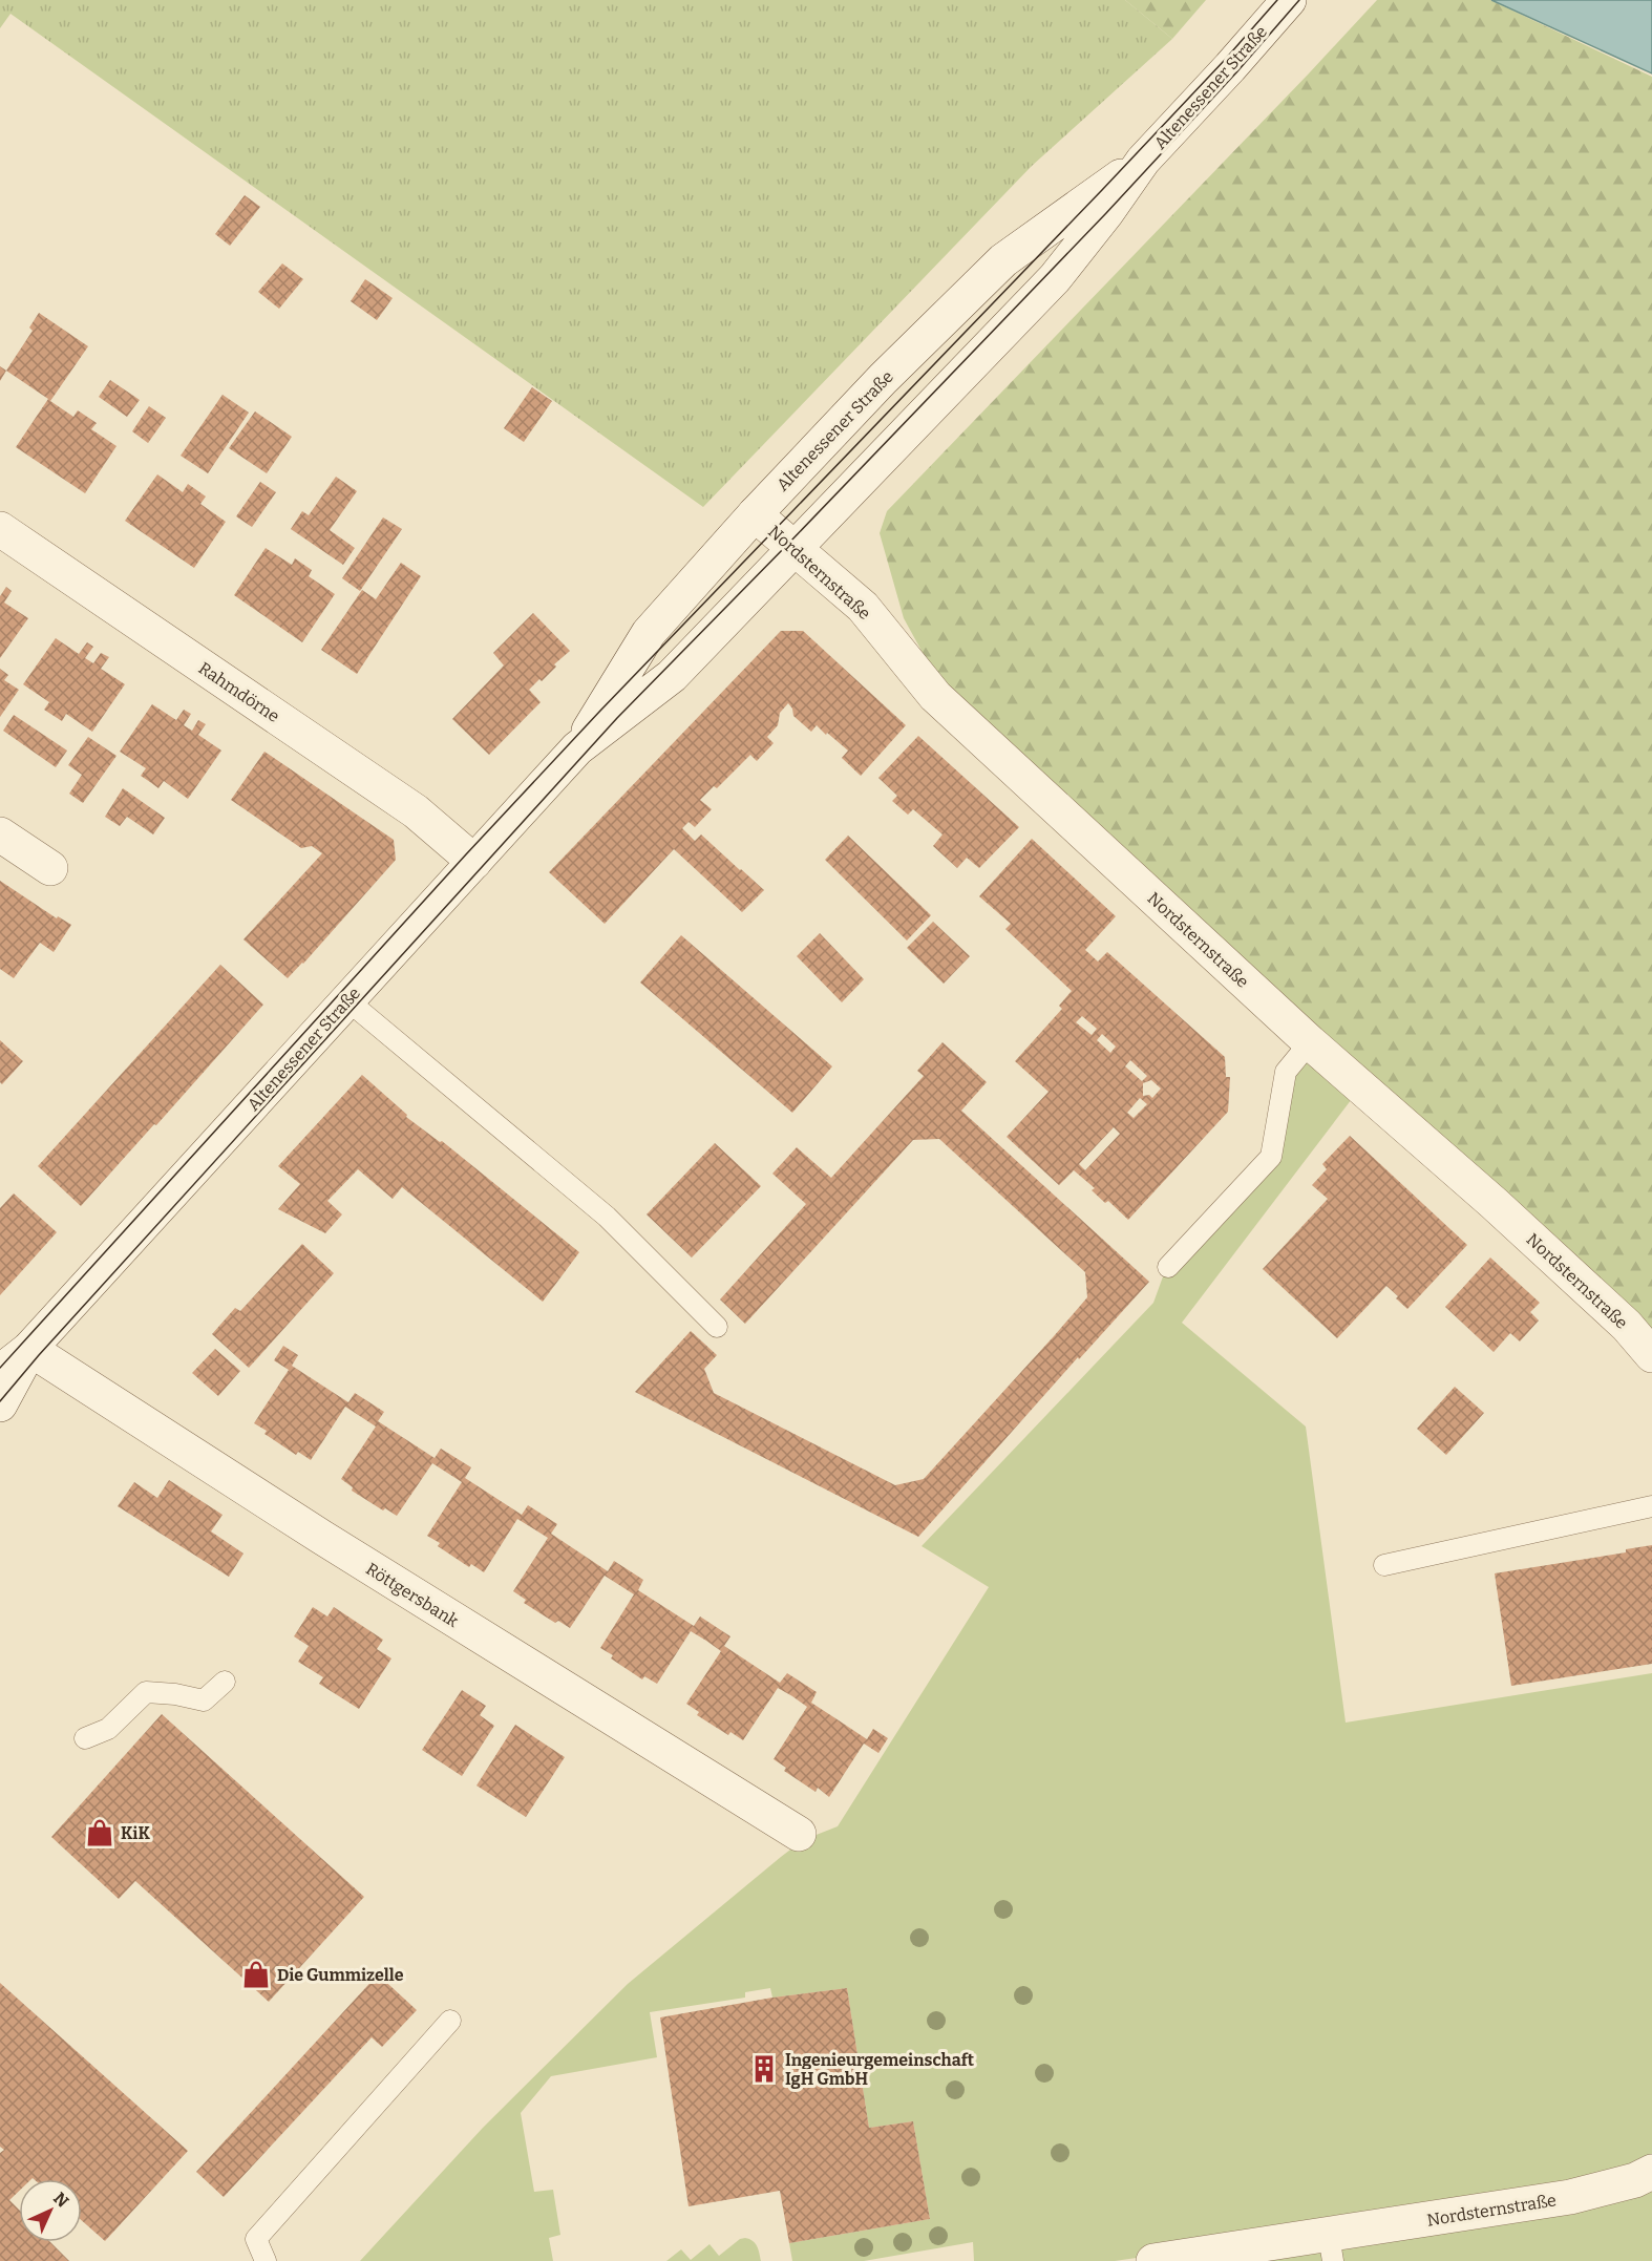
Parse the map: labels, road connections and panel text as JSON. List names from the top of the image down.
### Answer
{
  "streets": {
    "street": [
      "Altenessener Straße",
      "Nordsternstraße",
      "Rahmdörne",
      "Röttgersbank"
    ]
  },
  "crossings": [
    ["Altenessener Straße", "Nordsternstraße"],
    ["Altenessener Straße", "Rahmdörne"],
    ["Altenessener Straße", "Röttgersbank"]
  ],
  "places": {
    "shop": ["KiK", "Die Gummizelle"],
    "building": ["Ingenieurgemeinschaft IgH GmbH"]
  },
  "north": "top right"
}
